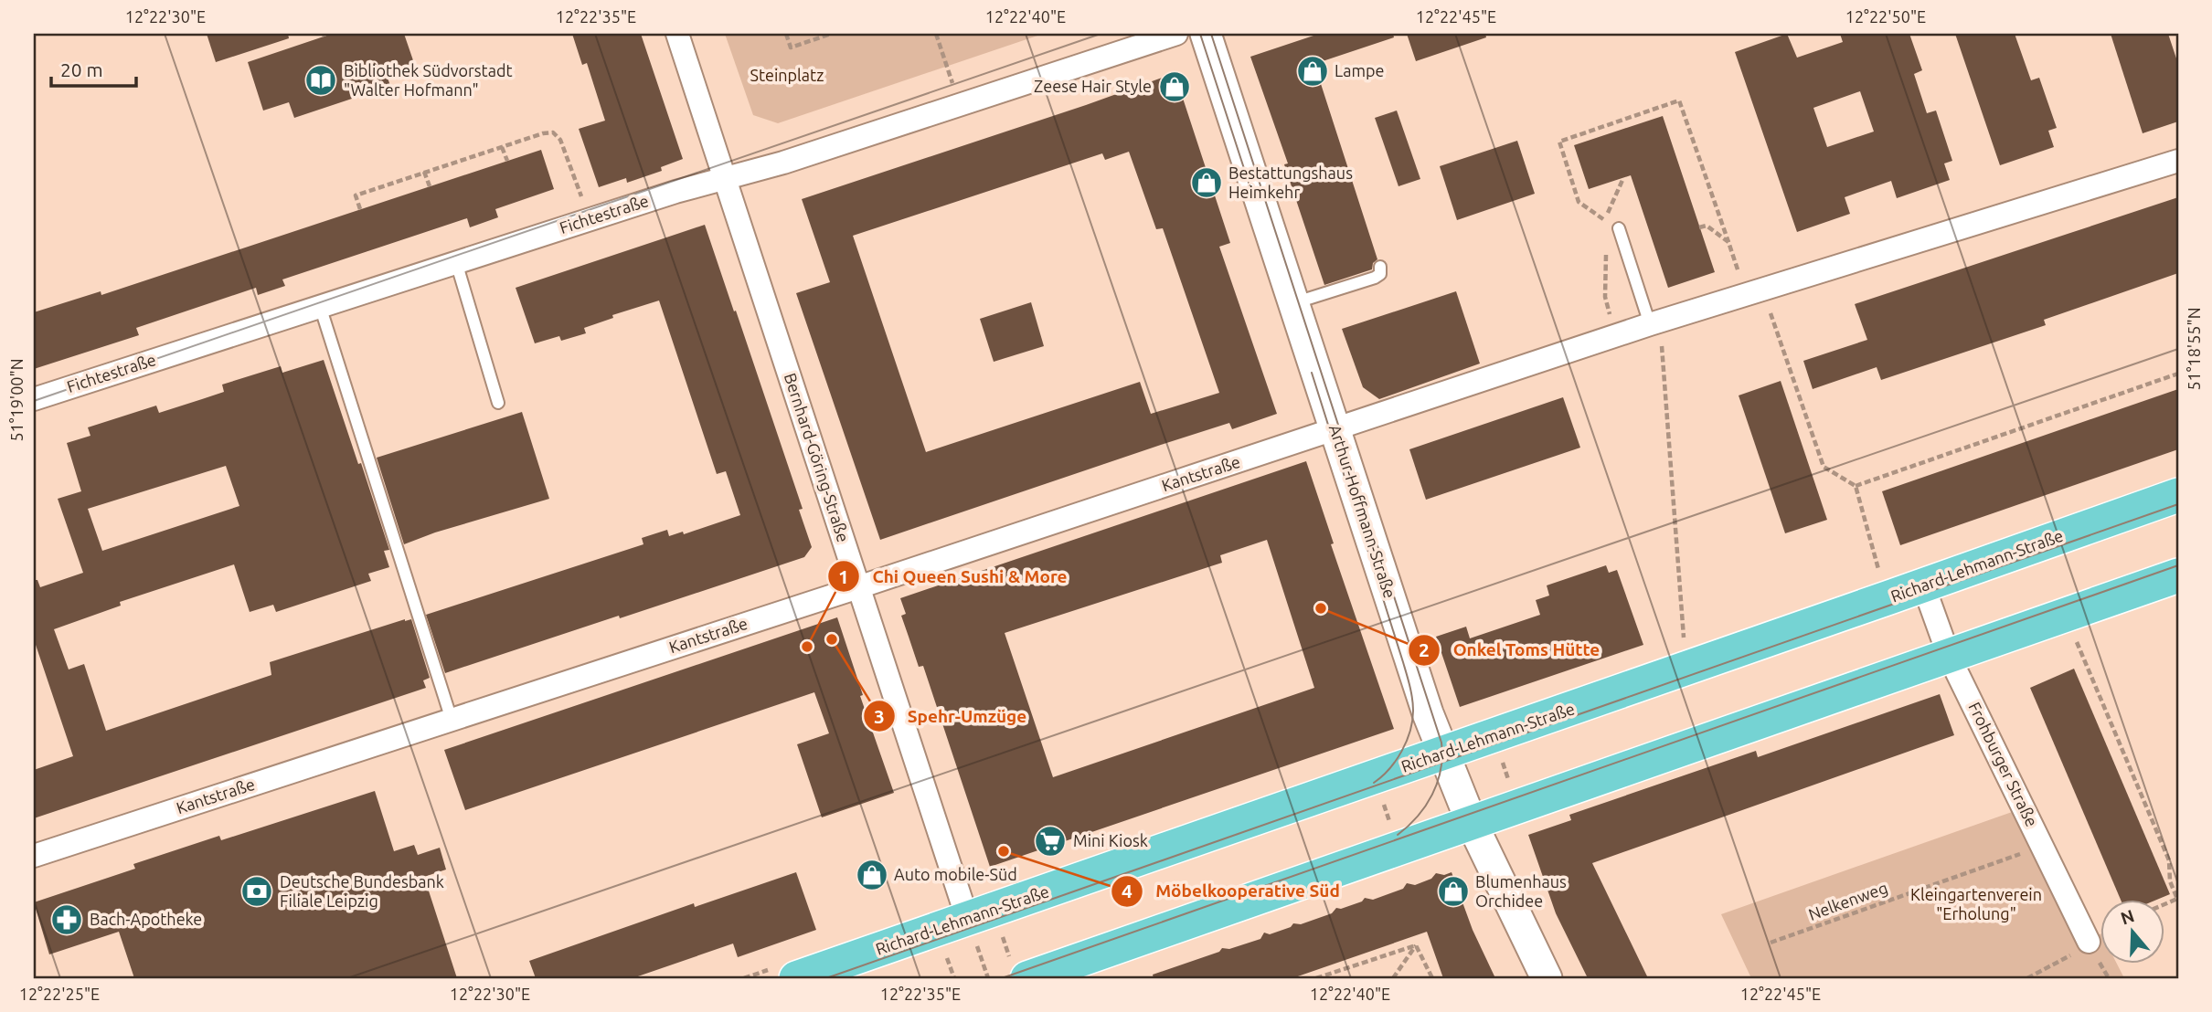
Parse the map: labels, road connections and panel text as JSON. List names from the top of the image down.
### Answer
{
  "streets": {
    "main road": ["Richard-Lehmann-Straße"],
    "street": [
      "Fichtestraße",
      "Bernhard-Göring-Straße",
      "Kantstraße",
      "Arthur-Hoffmann-Straße",
      "Frohburger Straße"
    ],
    "path": ["Nelkenweg"]
  },
  "crossings": [
    ["Fichtestraße", "Bernhard-Göring-Straße"],
    ["Bernhard-Göring-Straße", "Kantstraße"],
    ["Bernhard-Göring-Straße", "Richard-Lehmann-Straße"],
    ["Kantstraße", "Arthur-Hoffmann-Straße"],
    ["Arthur-Hoffmann-Straße", "Richard-Lehmann-Straße"],
    ["Richard-Lehmann-Straße", "Frohburger Straße"],
    ["Frohburger Straße", "Nelkenweg"]
  ],
  "parks": ["Steinplatz", "Kleingartenverein \"Erholung\""],
  "places": {
    "shop": [
      "Lampe",
      "Zeese Hair Style",
      "Bestattungshaus Heimkehr",
      "Auto mobile-Süd",
      "Blumenhaus Orchidee"
    ],
    "library": ["Bibliothek Südvorstadt \"Walter Hofmann\""],
    "other": [
      "Onkel Toms Hütte",
      "Spehr-Umzüge",
      "Chi Queen Sushi & More",
      "Möbelkooperative Süd"
    ],
    "supermarket": ["Mini Kiosk"],
    "bank": ["Deutsche Bundesbank Filiale Leipzig"],
    "pharmacy": ["Bach-Apotheke"]
  },
  "scale_bar": "20 m",
  "north": "top",
  "coordinates": [
    "12°22'30\"E",
    "12°22'35\"E",
    "12°22'40\"E",
    "12°22'45\"E",
    "12°22'50\"E",
    "51°18'55\"N",
    "51°19'00\"N",
    "12°22'25\"E"
  ]
}
